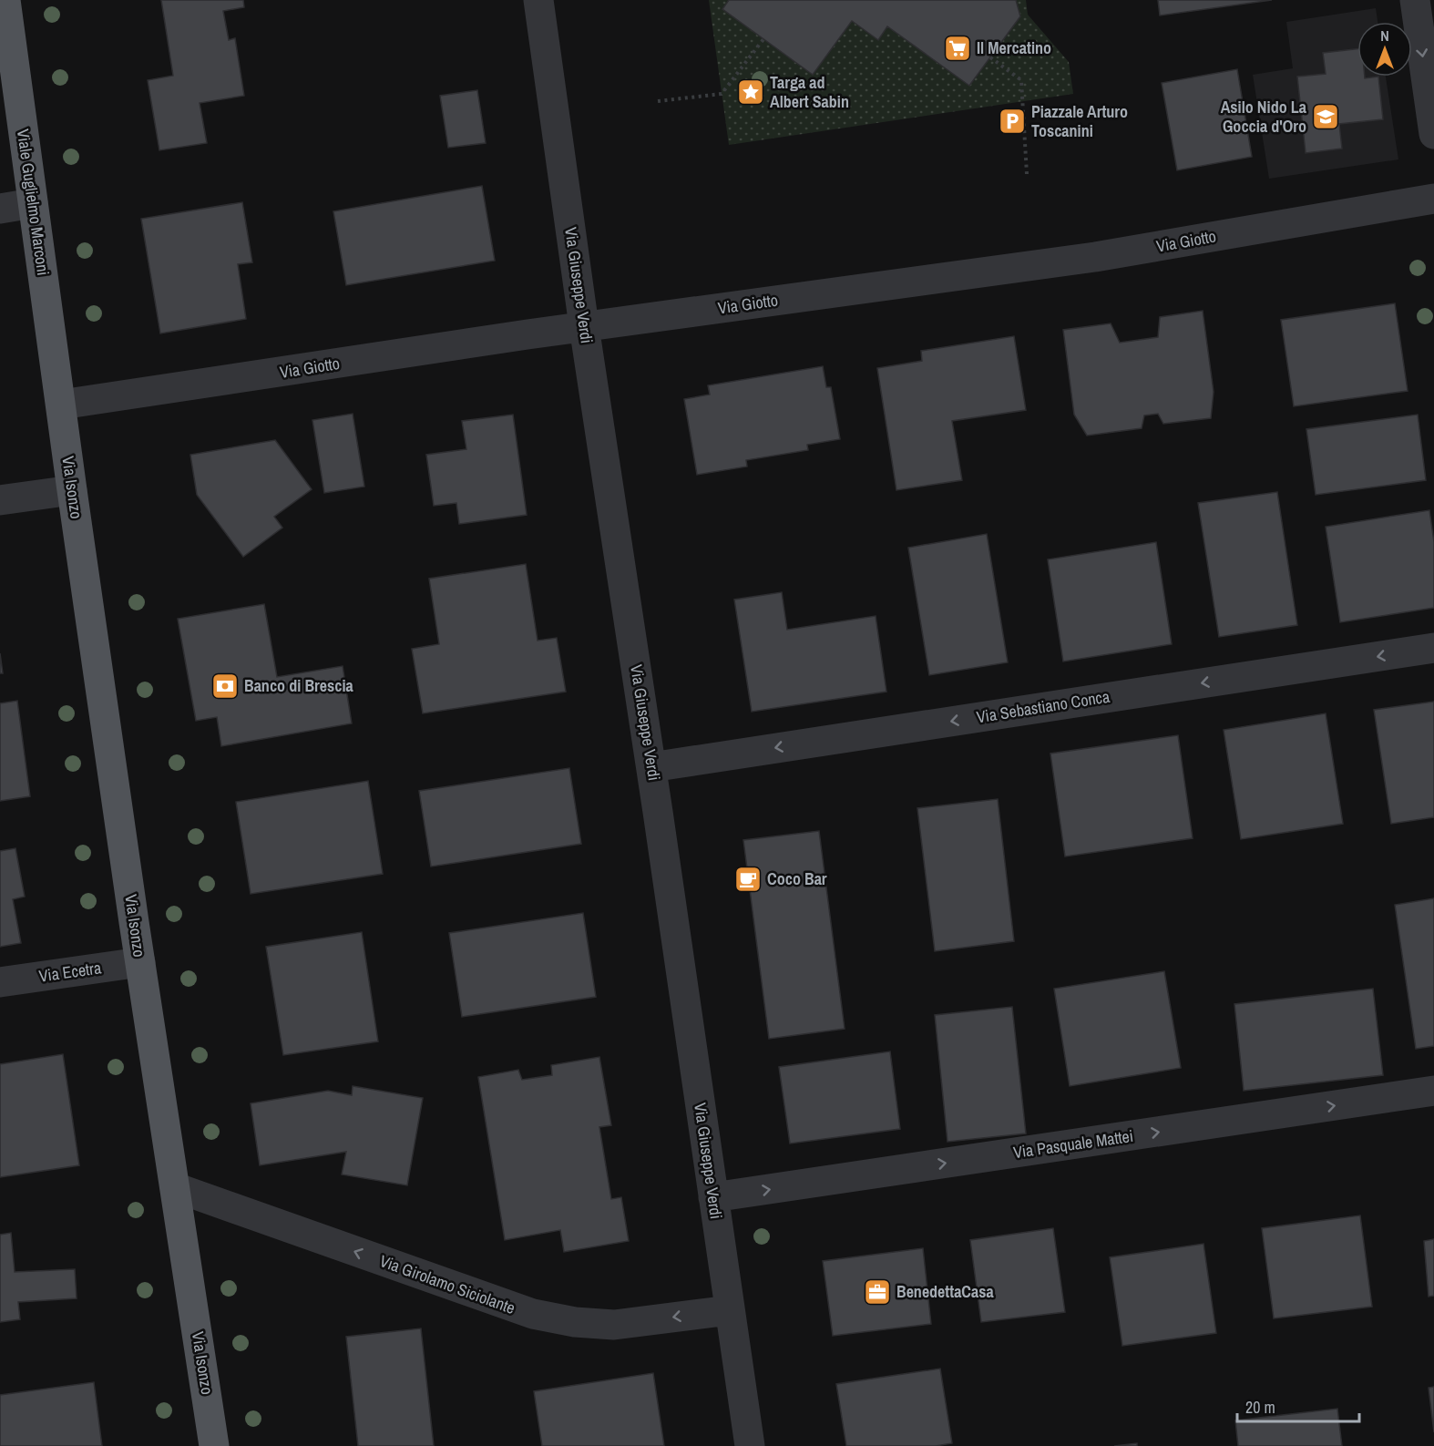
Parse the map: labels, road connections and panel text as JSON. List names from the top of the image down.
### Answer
{
  "streets": {
    "main road": ["Viale Guglielmo Marconi", "Via Isonzo"],
    "street": [
      "Via Giotto",
      "Via Giuseppe Verdi",
      "Via Sebastiano Conca",
      "Via Ecetra",
      "Via Pasquale Mattei",
      "Via Girolamo Siciolante"
    ]
  },
  "crossings": [
    ["Viale Guglielmo Marconi", "Via Giotto"],
    ["Viale Guglielmo Marconi", "Via Isonzo"],
    ["Via Giotto", "Via Giuseppe Verdi"],
    ["Via Giotto", "Via Isonzo"],
    ["Via Giuseppe Verdi", "Via Sebastiano Conca"],
    ["Via Giuseppe Verdi", "Via Pasquale Mattei"],
    ["Via Giuseppe Verdi", "Via Girolamo Siciolante"],
    ["Via Isonzo", "Via Ecetra"],
    ["Via Isonzo", "Via Girolamo Siciolante"]
  ],
  "one_way": ["Via Sebastiano Conca", "Via Pasquale Mattei", "Via Girolamo Siciolante"],
  "places": {
    "supermarket": ["Il Mercatino"],
    "place": ["Targa ad Albert Sabin"],
    "school or university": ["Asilo Nido La Goccia d'Oro"],
    "parking": ["Piazzale Arturo Toscanini"],
    "bank": ["Banco di Brescia"],
    "cafe": ["Coco Bar"],
    "office": ["BenedettaCasa"]
  },
  "scale_bar": "20 m",
  "north": "top"
}
